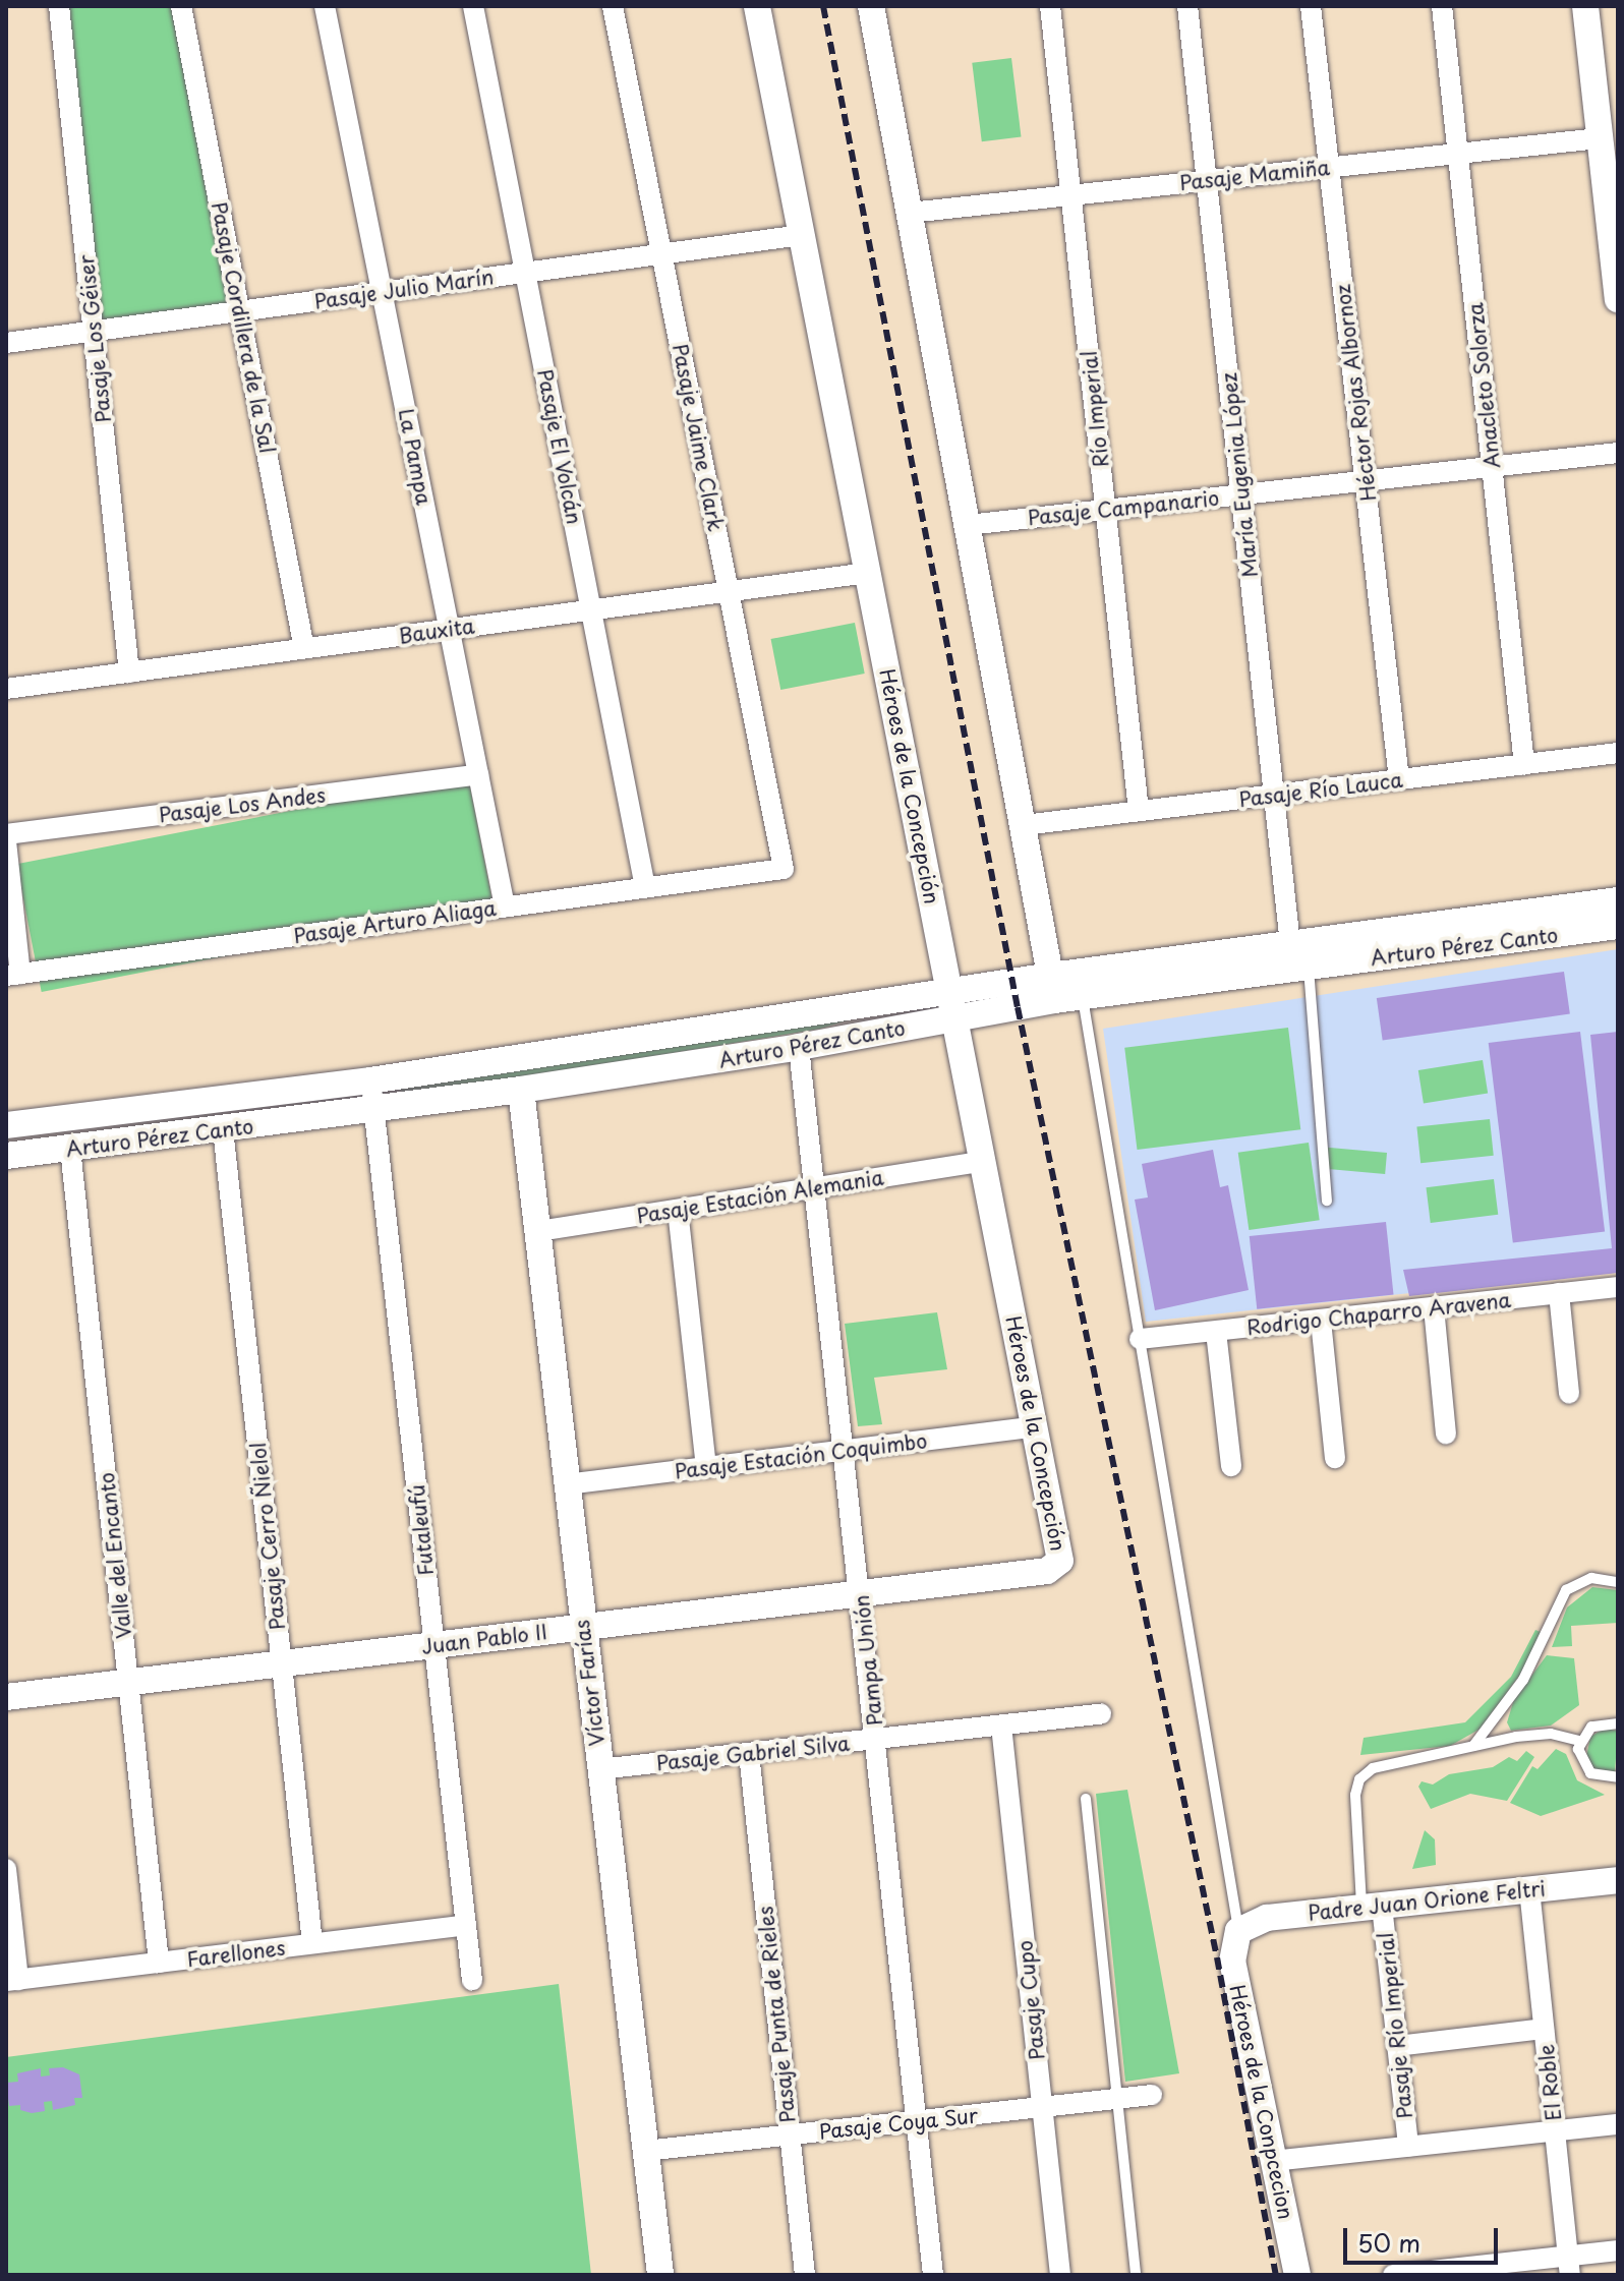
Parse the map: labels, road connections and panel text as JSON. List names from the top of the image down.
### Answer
{
  "streets": {
    "street": [
      "Pasaje Mamiña",
      "Pasaje Julio Marín",
      "Pasaje Cordillera de la Sal",
      "Pasaje Los Géiser",
      "Anacleto Solorza",
      "Héctor Rojas Albornoz",
      "Río Imperial",
      "Pasaje Jaime Clark",
      "Pasaje El Volcán",
      "La Pampa",
      "María Eugenia López",
      "Pasaje Campanario",
      "Bauxita",
      "Héroes de la Concepción",
      "Pasaje Río Lauca",
      "Pasaje Los Andes",
      "Pasaje Arturo Aliaga",
      "Arturo Pérez Canto",
      "Pasaje Estación Alemania",
      "Rodrigo Chaparro Aravena",
      "Pasaje Estación Coquimbo",
      "Futaleufú",
      "Pasaje Cerro Ñielol",
      "Valle del Encanto",
      "Juan Pablo II",
      "Pampa Unión",
      "Víctor Farías",
      "Pasaje Gabriel Silva",
      "Padre Juan Orione Feltri",
      "Farellones",
      "Pasaje Cupo",
      "Pasaje Punta de Rieles",
      "Pasaje Río Imperial",
      "El Roble",
      "Héroes de la Conpcecion",
      "Pasaje Coya Sur"
    ]
  },
  "crossings": [
    ["Pasaje Mamiña", "Anacleto Solorza"],
    ["Pasaje Mamiña", "Héctor Rojas Albornoz"],
    ["Pasaje Mamiña", "Río Imperial"],
    ["Pasaje Mamiña", "María Eugenia López"],
    ["Pasaje Julio Marín", "Pasaje Cordillera de la Sal"],
    ["Pasaje Julio Marín", "Pasaje Los Géiser"],
    ["Pasaje Julio Marín", "Pasaje Jaime Clark"],
    ["Pasaje Julio Marín", "Pasaje El Volcán"],
    ["Pasaje Julio Marín", "La Pampa"],
    ["Pasaje Julio Marín", "Héroes de la Concepción"],
    ["Pasaje Cordillera de la Sal", "Bauxita"],
    ["Pasaje Los Géiser", "Bauxita"],
    ["Anacleto Solorza", "Pasaje Campanario"],
    ["Anacleto Solorza", "Pasaje Río Lauca"],
    ["Héctor Rojas Albornoz", "Pasaje Campanario"],
    ["Héctor Rojas Albornoz", "Pasaje Río Lauca"],
    ["Río Imperial", "Pasaje Campanario"],
    ["Río Imperial", "Pasaje Río Lauca"],
    ["Pasaje Jaime Clark", "Bauxita"],
    ["Pasaje Jaime Clark", "Pasaje Arturo Aliaga"],
    ["Pasaje El Volcán", "Bauxita"],
    ["Pasaje El Volcán", "Pasaje Arturo Aliaga"],
    ["La Pampa", "Bauxita"],
    ["La Pampa", "Pasaje Los Andes"],
    ["La Pampa", "Pasaje Arturo Aliaga"],
    ["María Eugenia López", "Pasaje Campanario"],
    ["María Eugenia López", "Pasaje Río Lauca"],
    ["María Eugenia López", "Arturo Pérez Canto"],
    ["Bauxita", "Héroes de la Concepción"],
    ["Héroes de la Concepción", "Arturo Pérez Canto"],
    ["Héroes de la Concepción", "Pasaje Estación Alemania"],
    ["Héroes de la Concepción", "Pasaje Estación Coquimbo"],
    ["Héroes de la Concepción", "Juan Pablo II"],
    ["Arturo Pérez Canto", "Futaleufú"],
    ["Arturo Pérez Canto", "Pasaje Cerro Ñielol"],
    ["Arturo Pérez Canto", "Valle del Encanto"],
    ["Arturo Pérez Canto", "Pampa Unión"],
    ["Arturo Pérez Canto", "Víctor Farías"],
    ["Pasaje Estación Alemania", "Pampa Unión"],
    ["Pasaje Estación Alemania", "Víctor Farías"],
    ["Pasaje Estación Coquimbo", "Pampa Unión"],
    ["Pasaje Estación Coquimbo", "Víctor Farías"],
    ["Futaleufú", "Juan Pablo II"],
    ["Futaleufú", "Farellones"],
    ["Pasaje Cerro Ñielol", "Juan Pablo II"],
    ["Pasaje Cerro Ñielol", "Farellones"],
    ["Valle del Encanto", "Juan Pablo II"],
    ["Valle del Encanto", "Farellones"],
    ["Juan Pablo II", "Pampa Unión"],
    ["Juan Pablo II", "Víctor Farías"],
    ["Pampa Unión", "Pasaje Gabriel Silva"],
    ["Pampa Unión", "Pasaje Coya Sur"],
    ["Víctor Farías", "Pasaje Gabriel Silva"],
    ["Víctor Farías", "Pasaje Coya Sur"],
    ["Pasaje Gabriel Silva", "Pasaje Cupo"],
    ["Pasaje Gabriel Silva", "Pasaje Punta de Rieles"],
    ["Padre Juan Orione Feltri", "Pasaje Río Imperial"],
    ["Padre Juan Orione Feltri", "El Roble"],
    ["Padre Juan Orione Feltri", "Héroes de la Conpcecion"],
    ["Pasaje Cupo", "Pasaje Coya Sur"],
    ["Pasaje Punta de Rieles", "Pasaje Coya Sur"]
  ],
  "scale_bar": "50 m"
}
